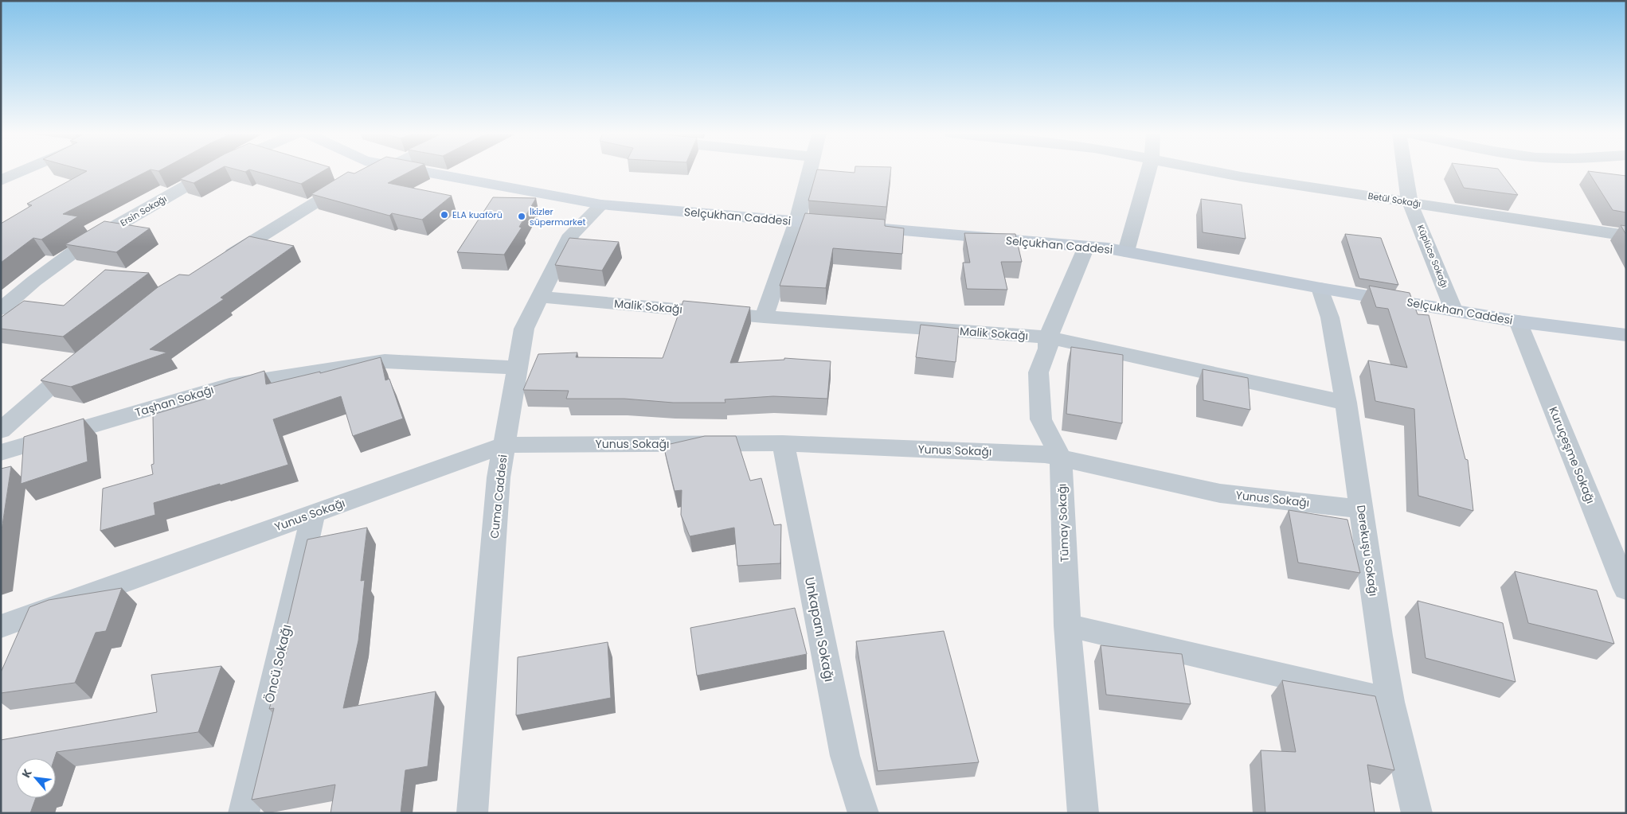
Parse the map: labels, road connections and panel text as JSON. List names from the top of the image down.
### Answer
{
  "streets": {
    "street": [
      "Betül Sokağı",
      "Ersin Sokağı",
      "Selçukhan Caddesi",
      "Küplüce Sokağı",
      "Malik Sokağı",
      "Taşhan Sokağı",
      "Yunus Sokağı",
      "Kuruçeşme Sokağı",
      "Cuma Caddesi",
      "Tümay Sokağı",
      "Derekuşu Sokağı",
      "Unkapanı Sokağı",
      "Öncü Sokağı"
    ]
  },
  "crossings": [
    ["Betül Sokağı", "Küplüce Sokağı"],
    ["Selçukhan Caddesi", "Küplüce Sokağı"],
    ["Selçukhan Caddesi", "Kuruçeşme Sokağı"],
    ["Selçukhan Caddesi", "Cuma Caddesi"],
    ["Selçukhan Caddesi", "Tümay Sokağı"],
    ["Selçukhan Caddesi", "Derekuşu Sokağı"],
    ["Malik Sokağı", "Cuma Caddesi"],
    ["Malik Sokağı", "Tümay Sokağı"],
    ["Malik Sokağı", "Derekuşu Sokağı"],
    ["Taşhan Sokağı", "Cuma Caddesi"],
    ["Yunus Sokağı", "Cuma Caddesi"],
    ["Yunus Sokağı", "Tümay Sokağı"],
    ["Yunus Sokağı", "Derekuşu Sokağı"],
    ["Yunus Sokağı", "Unkapanı Sokağı"],
    ["Yunus Sokağı", "Öncü Sokağı"]
  ],
  "places": ["ELA kuaförü", "İkizler süpermarket"],
  "north": "top left"
}
